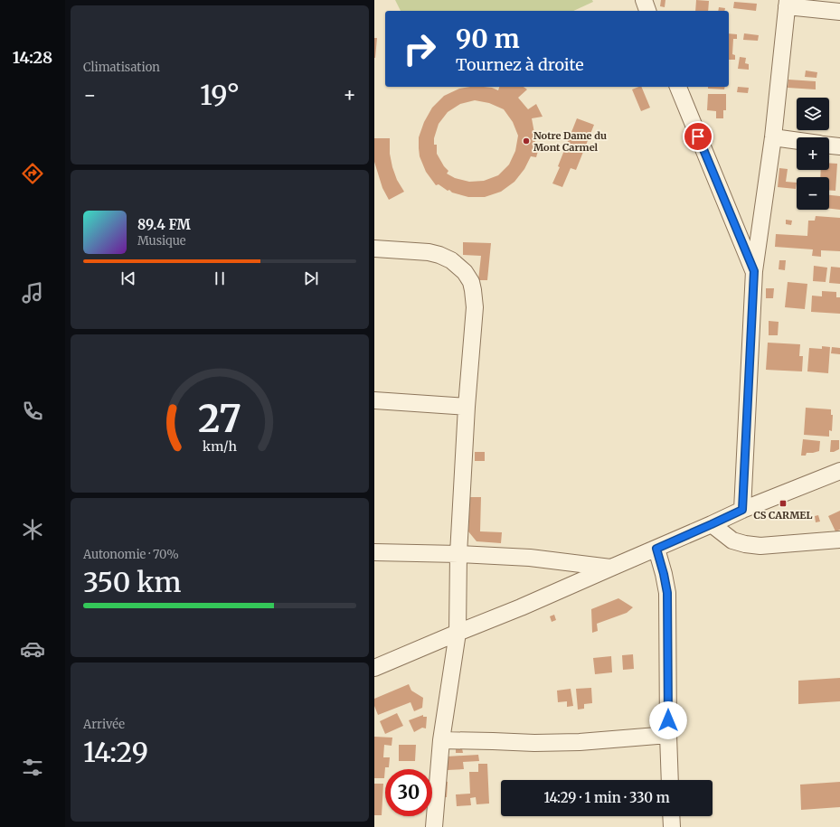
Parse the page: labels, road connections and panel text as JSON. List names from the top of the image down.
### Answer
{
  "places": {
    "other": ["Notre Dame du Mont Carmel"],
    "transit": ["CS CARMEL"]
  },
  "page": {
    "tabs": "14:28",
    "tile": [
      "Climatisation",
      ["Autonomie · 70%", "350 km"],
      ["Arrivée", "14:29"]
    ],
    "turn": ["90 m", "Tournez à droite"],
    "heat": ["−", "19°", "+"],
    "map_buttons": ["+", "−"],
    "song": ["89.4 FM", "Musique"],
    "limit": "30",
    "trip": "14:29 · 1 min · 330 m",
    "gauge": ["27", "km/h"]
  }
}
